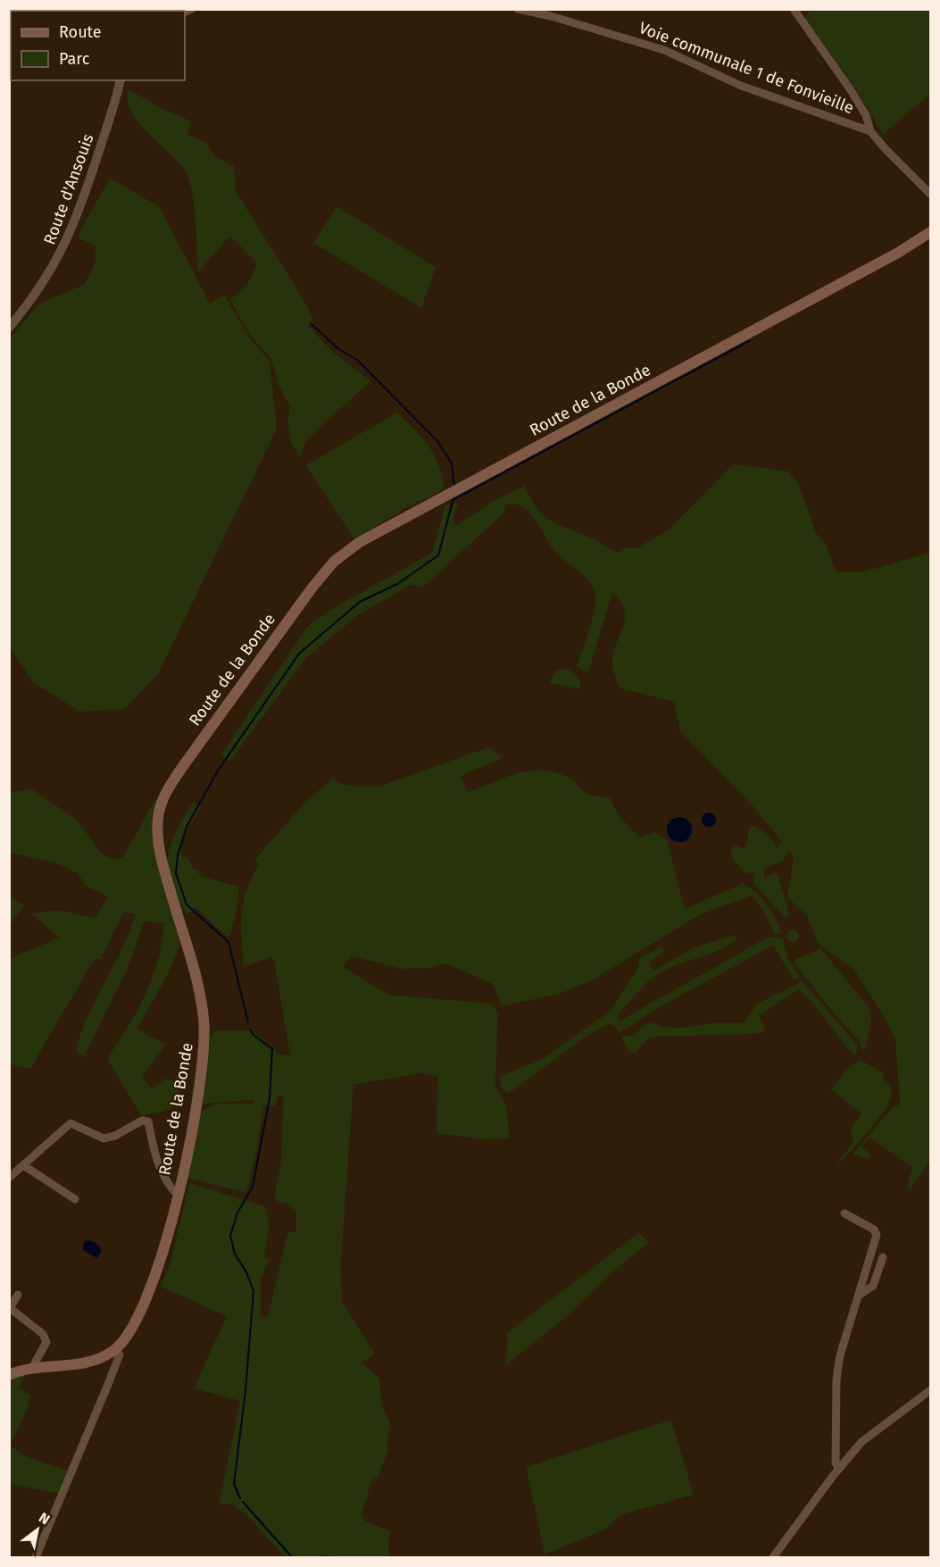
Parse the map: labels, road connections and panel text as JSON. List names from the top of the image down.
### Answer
{
  "streets": {
    "main road": ["Route de la Bonde"],
    "street": ["Voie communale 1 de Fonvieille", "Route d'Ansouis"]
  },
  "legend": ["Route", "Parc"],
  "north": "top right"
}
